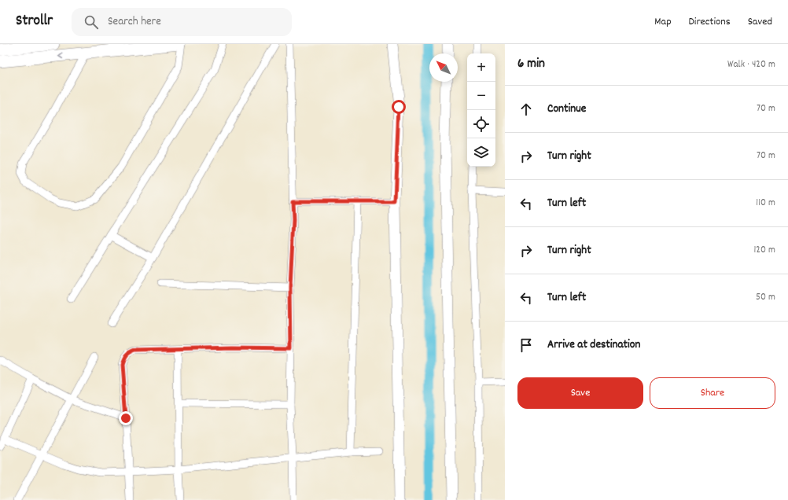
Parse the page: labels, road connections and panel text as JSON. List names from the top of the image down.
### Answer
{
  "north": "top left",
  "page": {
    "header": "Strollr",
    "search": "Search here",
    "nav": ["Map", "Directions", "Saved"],
    "heading": ["6 min", "Walk · 420 m"],
    "map_buttons": ["+", "−"],
    "list": [
      ["Continue", "70 m"],
      ["Turn right", "70 m"],
      ["Turn left", "110 m"],
      ["Turn right", "120 m"],
      ["Turn left", "50 m"],
      "Arrive at destination"
    ],
    "buttons": ["Save", "Share"]
  }
}
